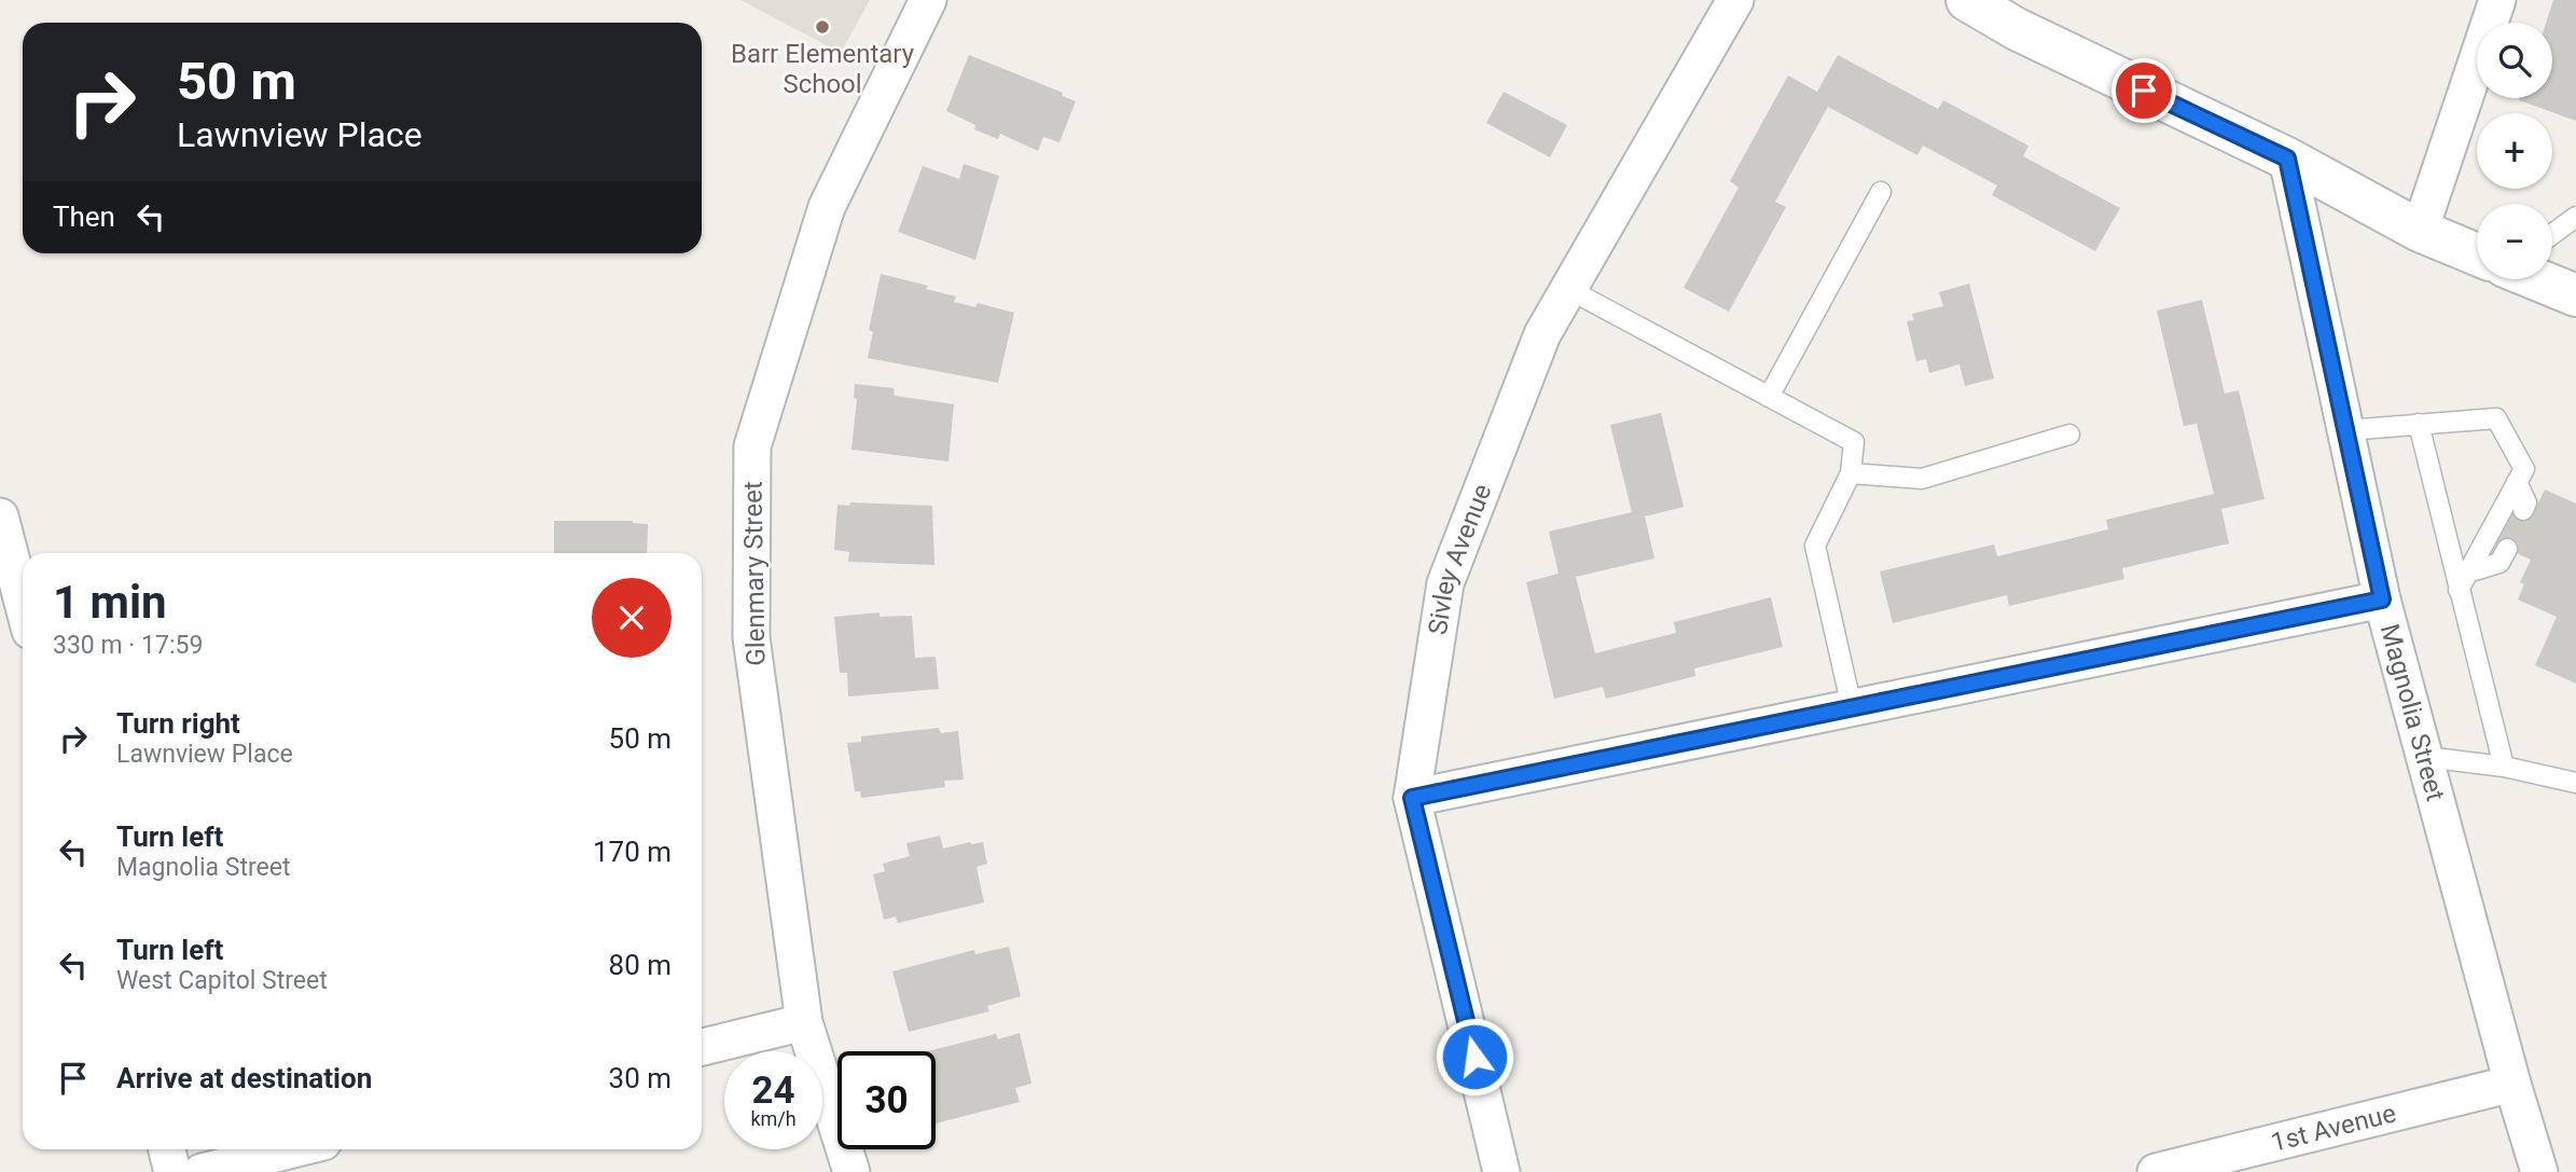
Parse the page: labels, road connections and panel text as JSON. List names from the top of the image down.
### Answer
{
  "streets": {
    "street": [
      "Sivley Avenue",
      "Glenmary Street",
      "Magnolia Street",
      "1st Avenue"
    ]
  },
  "crossings": [
    ["Magnolia Street", "1st Avenue"]
  ],
  "places": ["Barr Elementary School"],
  "page": {
    "map_buttons": ["+", "−"],
    "turn": ["50 m", "Lawnview Place"],
    "then": "Then",
    "heading": ["1 min", "330 m · 17:59"],
    "list": [
      {
        "name": "Turn right",
        "note": "Lawnview Place",
        "value": "50 m"
      },
      {
        "name": "Turn left",
        "note": "Magnolia Street",
        "value": "170 m"
      },
      {
        "name": "Turn left",
        "note": "West Capitol Street",
        "value": "80 m"
      },
      {
        "name": "Arrive at destination",
        "value": "30 m"
      }
    ],
    "speed": "24 km/h",
    "limit": "30"
  }
}
